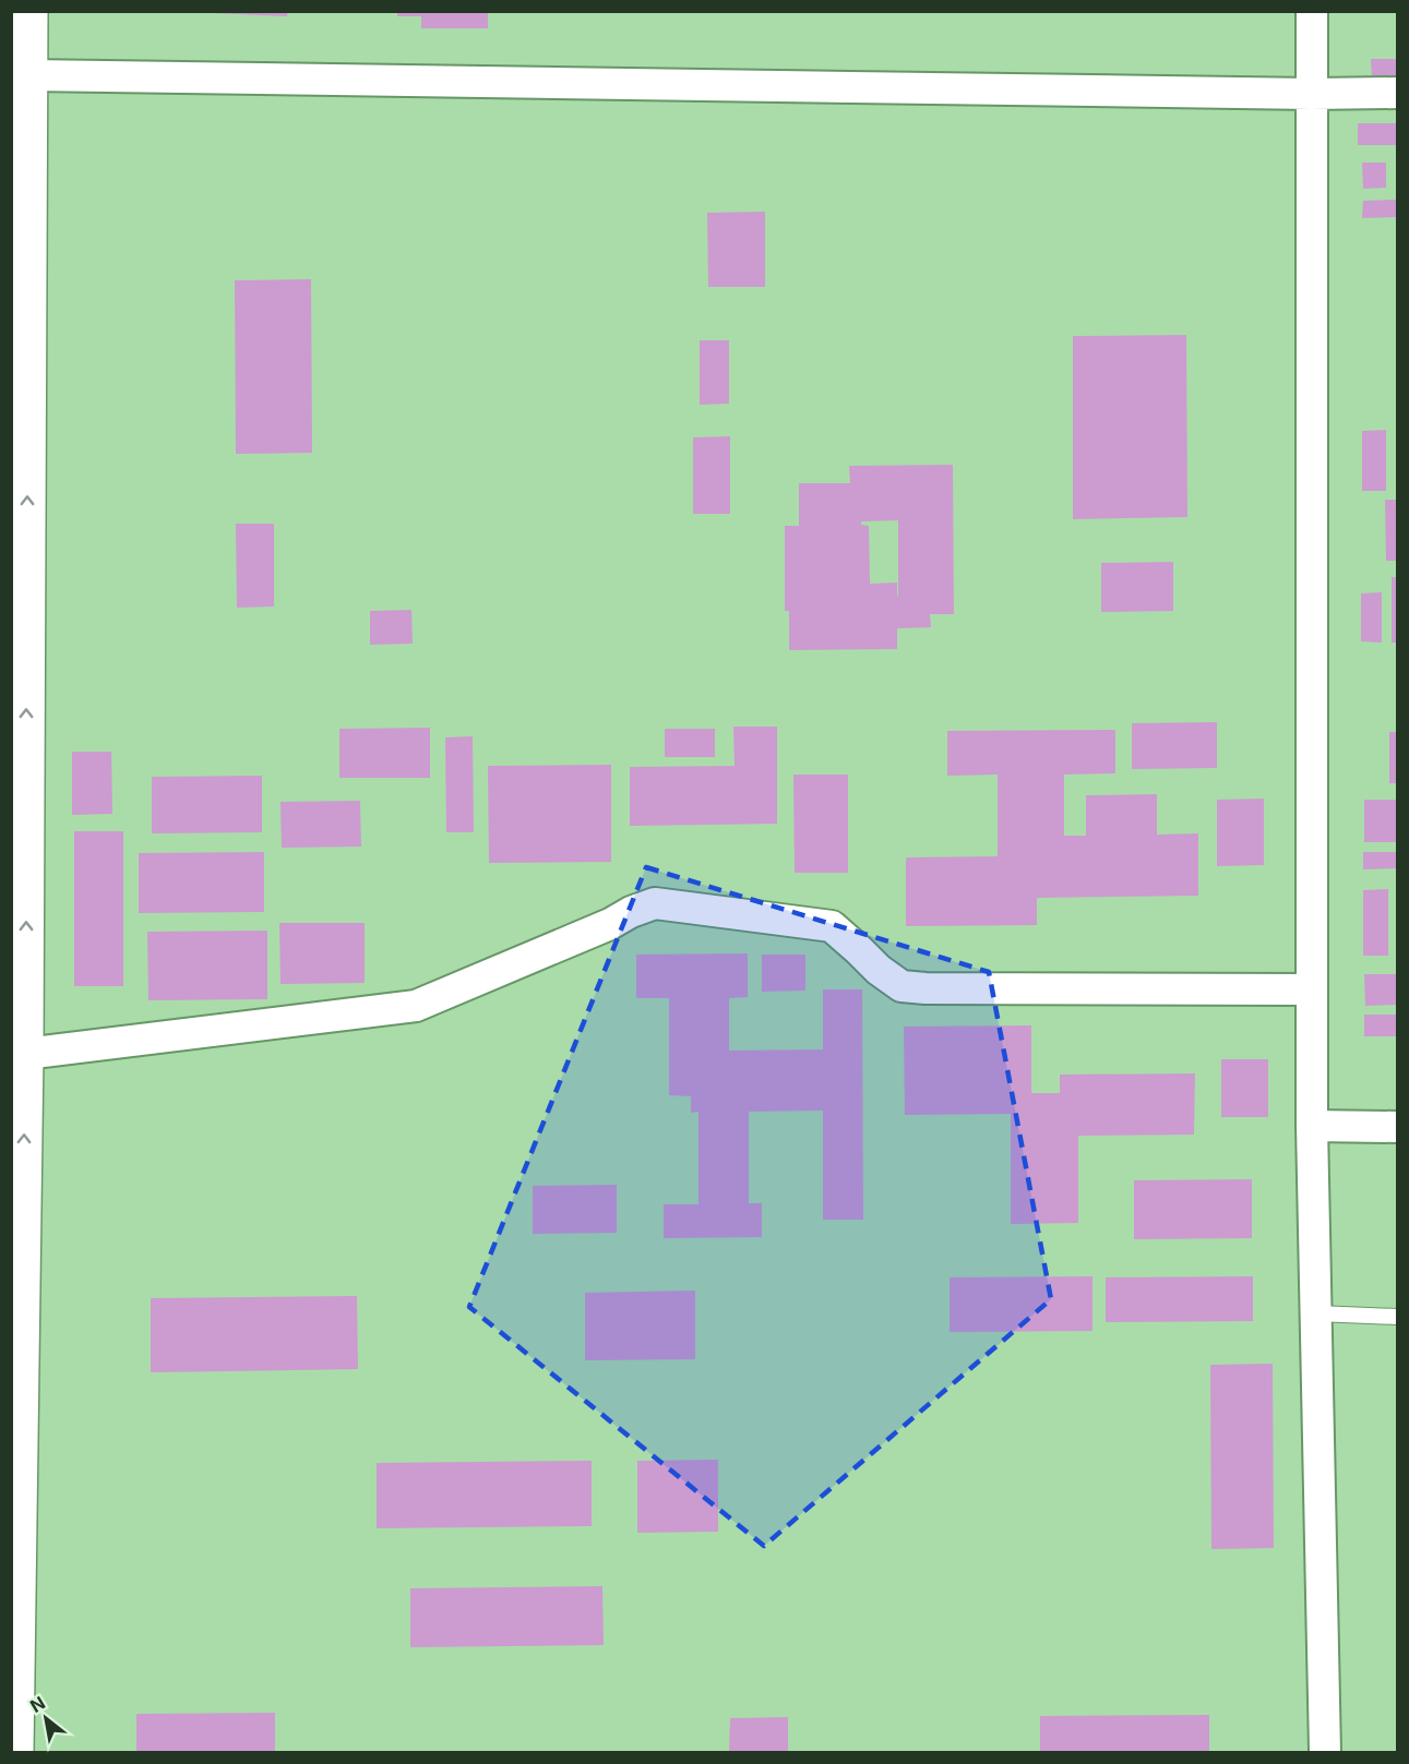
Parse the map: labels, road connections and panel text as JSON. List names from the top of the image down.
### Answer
{
  "north": "top left"
}
